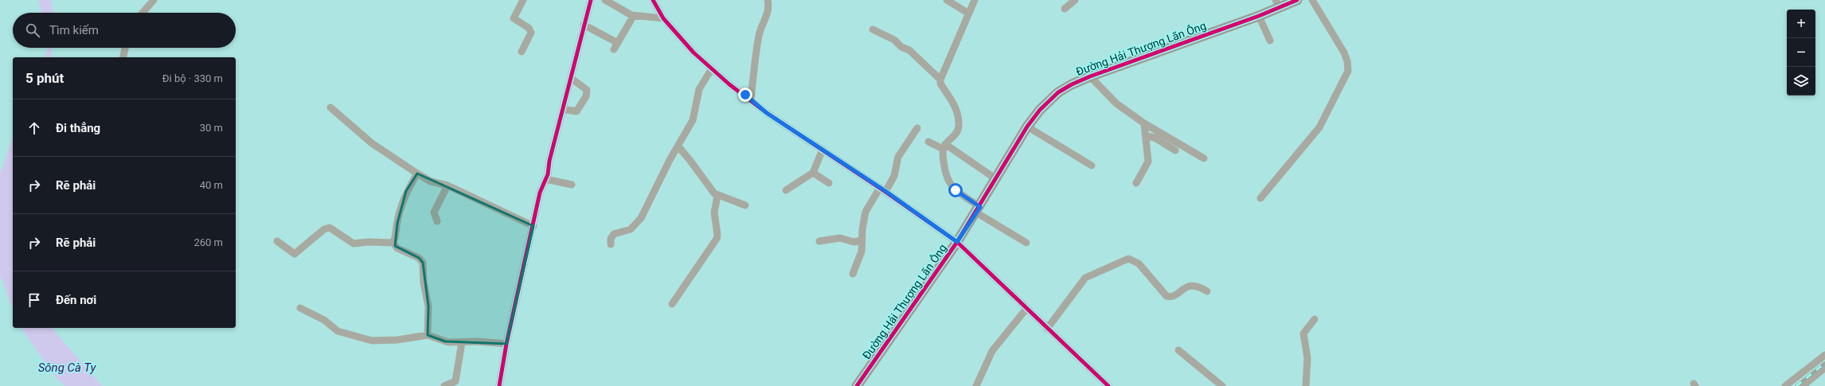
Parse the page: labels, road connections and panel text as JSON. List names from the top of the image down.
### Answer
{
  "streets": {
    "street": ["Đường Hải Thượng Lãn Ông"]
  },
  "water": ["Sông Cà Ty"],
  "page": {
    "map_buttons": ["+", "−"],
    "search": "Tìm kiếm",
    "heading": ["5 phút", "Đi bộ · 330 m"],
    "list": [
      ["Đi thẳng", "30 m"],
      ["Rẽ phải", "40 m"],
      ["Rẽ phải", "260 m"],
      "Đến nơi"
    ]
  }
}
